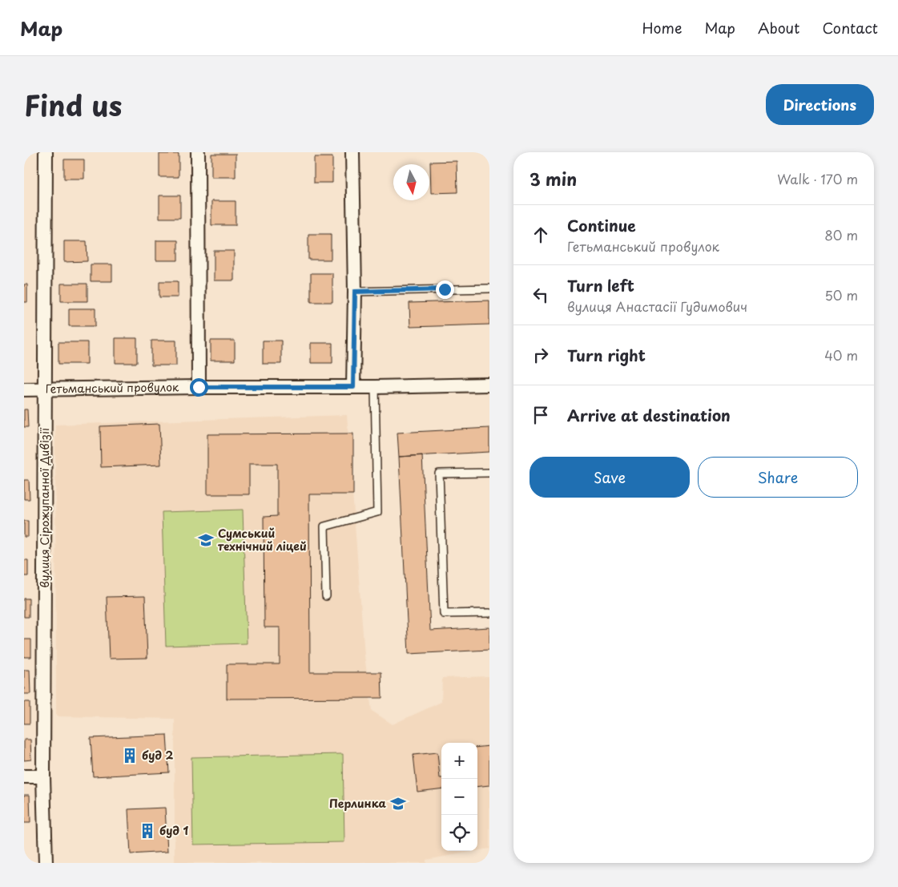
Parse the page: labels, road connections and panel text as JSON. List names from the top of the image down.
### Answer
{
  "streets": {
    "street": ["Гетьманський провулок", "вулиця Сірожупанної Дивізії"]
  },
  "crossings": [
    ["Гетьманський провулок", "вулиця Сірожупанної Дивізії"]
  ],
  "places": {
    "school or university": ["Сумський технічний ліцей", "Перлинка"],
    "building": ["буд 2", "буд 1"]
  },
  "north": "bottom",
  "page": {
    "header": "Map",
    "nav": [
      "Home",
      "Map",
      "About",
      "Contact"
    ],
    "title": "Find us",
    "buttons": [
      "Directions",
      ["Save", "Share"]
    ],
    "heading": ["3 min", "Walk · 170 m"],
    "list": [
      ["Continue", "Гетьманський провулок", "80 m"],
      ["Turn left", "вулиця Анастасії Гудимович", "50 m"],
      ["Turn right", "40 m"],
      "Arrive at destination"
    ],
    "map_buttons": ["+", "−"]
  }
}
